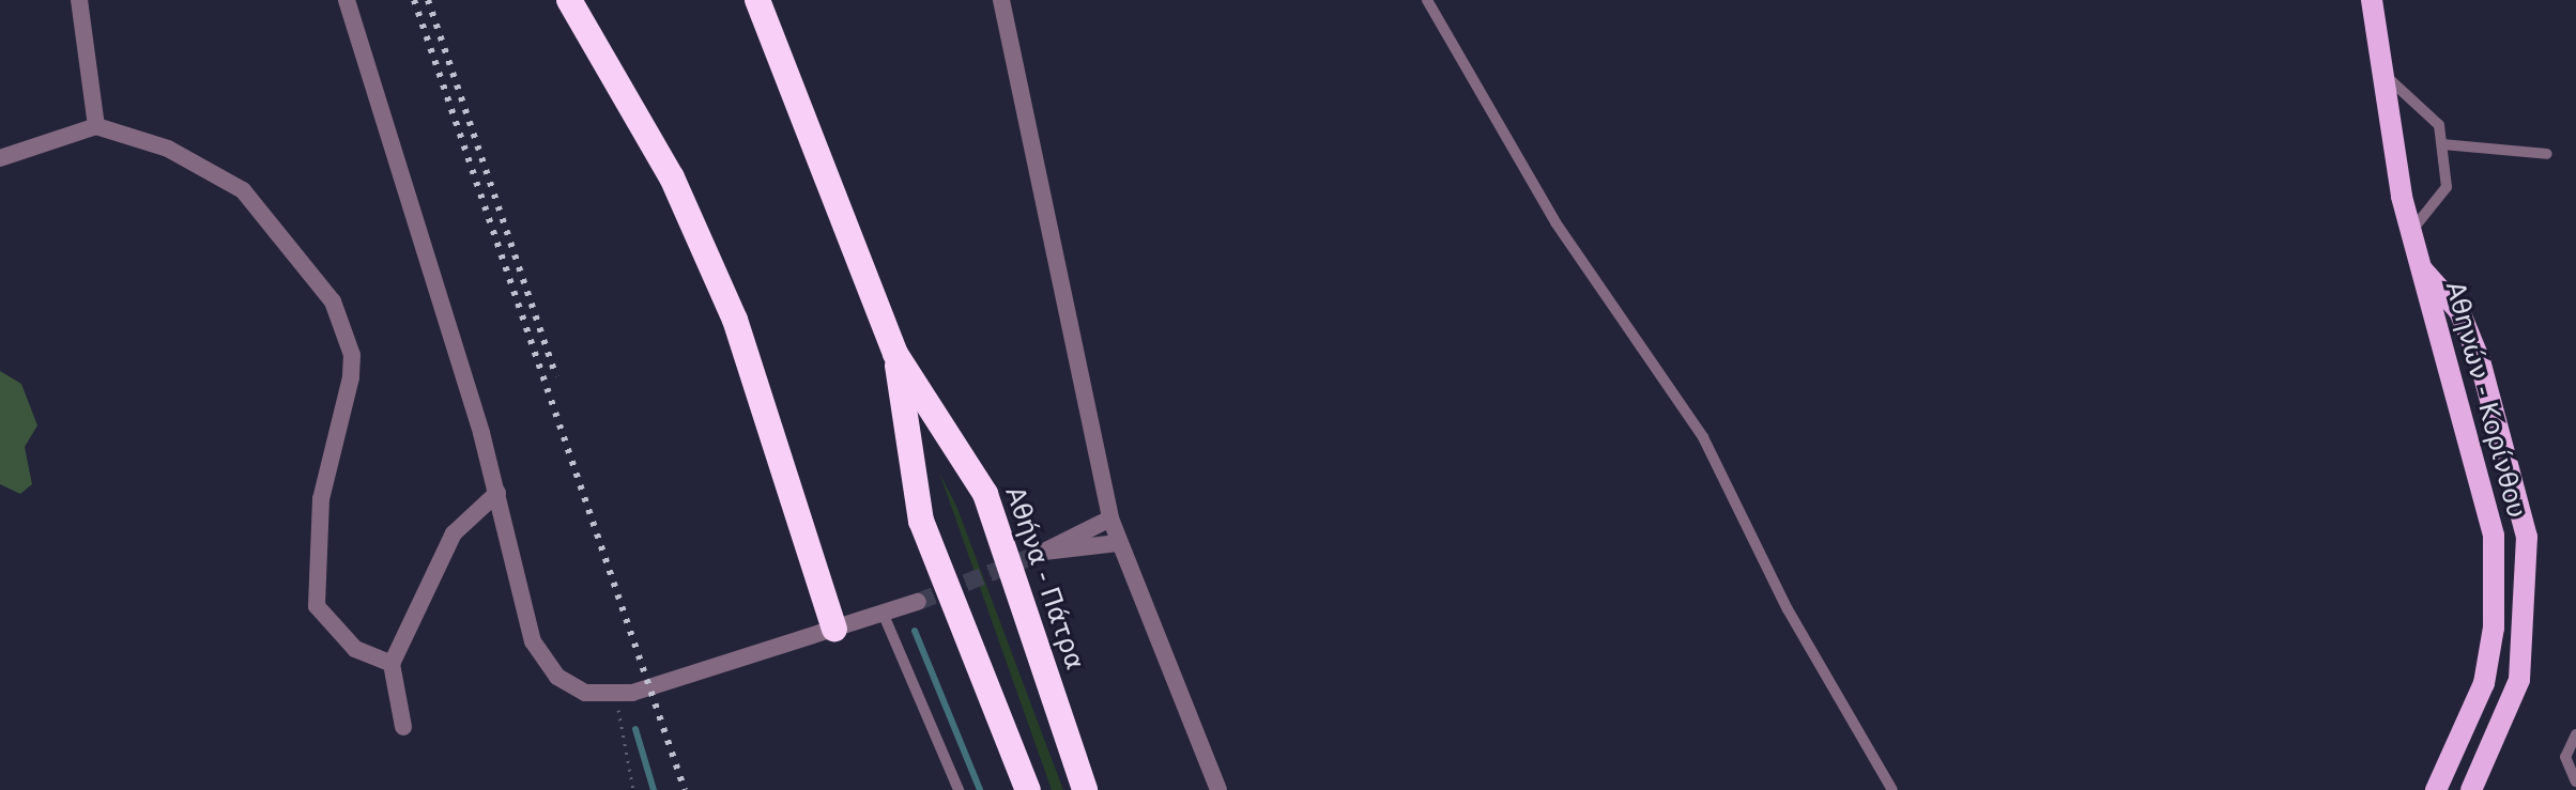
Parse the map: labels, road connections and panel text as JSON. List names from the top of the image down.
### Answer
{
  "streets": {
    "highway": ["Αθήνα - Πάτρα"],
    "main road": ["Αθηνών - Κορίνθου"]
  }
}
